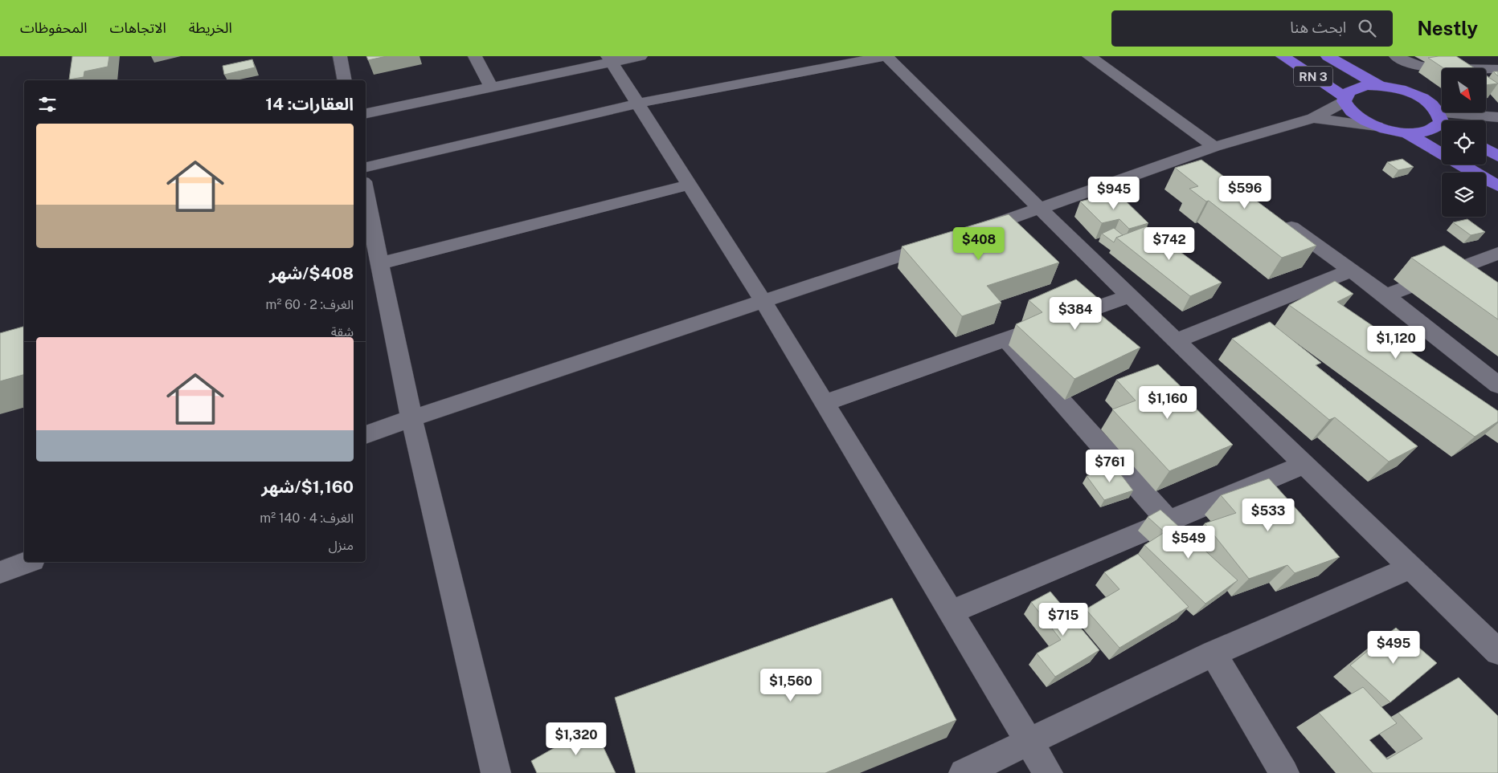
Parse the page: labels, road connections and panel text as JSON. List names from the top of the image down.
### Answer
{
  "streets": {
    "highway": ["RN 3"]
  },
  "north": "bottom right",
  "page": {
    "header": "Nestly",
    "search": "ابحث هنا",
    "nav": ["الخريطة", "الاتجاهات", "المحفوظات"],
    "heading": "العقارات: 14",
    "list": [
      {
        "name": "$408/شهر",
        "note": "الغرف: 2 · 60 m² · شقة"
      },
      {
        "name": "$1,160/شهر",
        "note": "الغرف: 4 · 140 m² · منزل"
      }
    ],
    "price": [
      "$596",
      "$945",
      "$408",
      "$742",
      "$384",
      "$1,120",
      "$1,160",
      "$761",
      "$533",
      "$549",
      "$715",
      "$495",
      "$1,560",
      "$1,320"
    ]
  }
}
